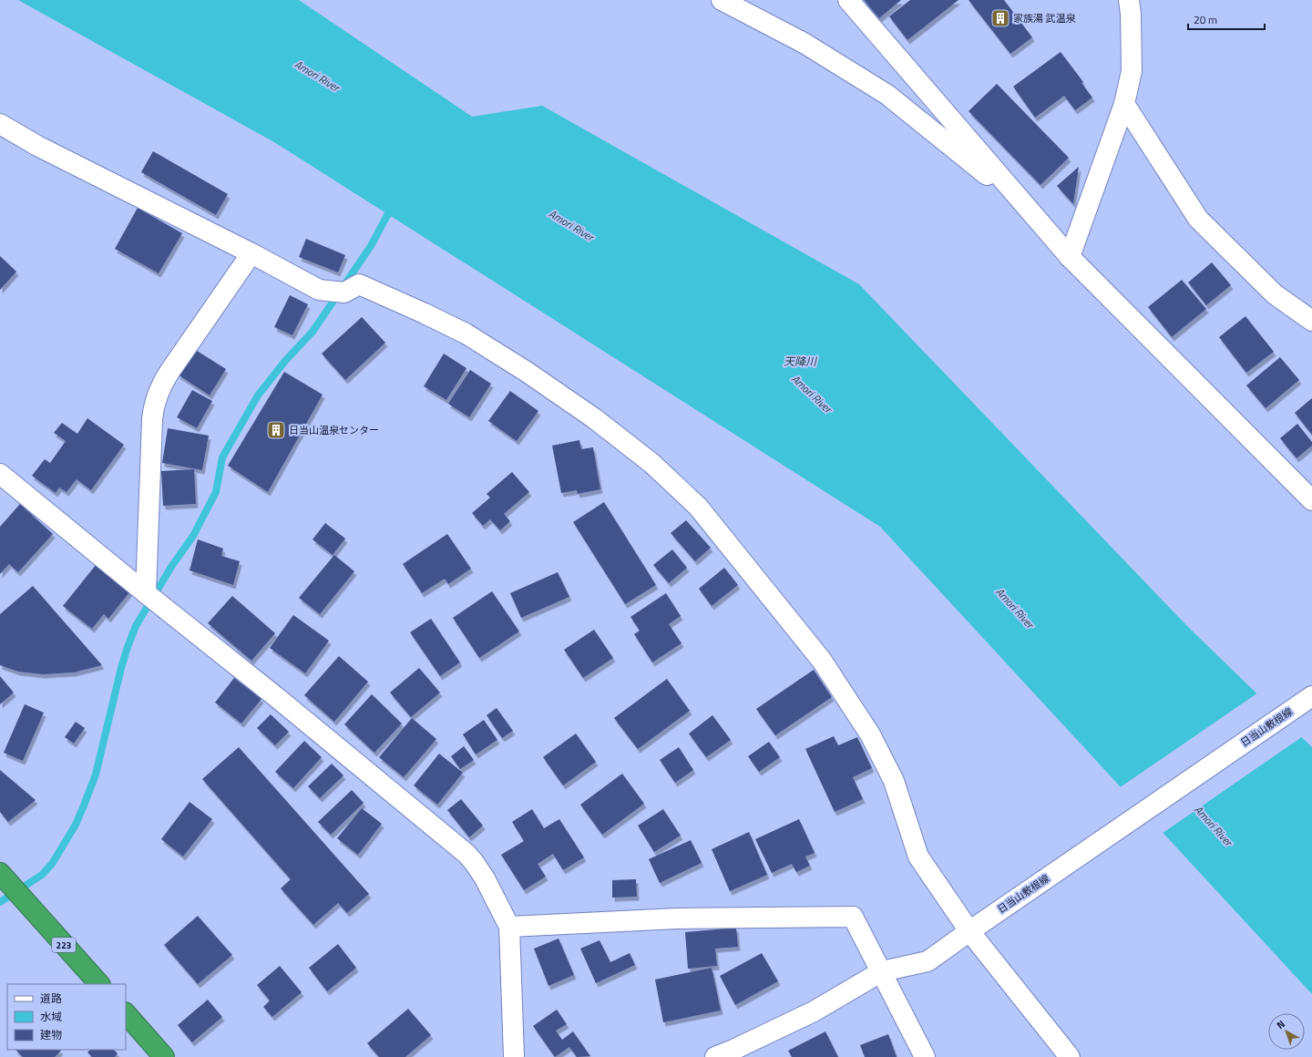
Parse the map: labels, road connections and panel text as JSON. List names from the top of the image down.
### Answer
{
  "streets": {
    "highway": ["223"],
    "street": ["日当山敷根線"]
  },
  "water": ["Amori River", "天降川"],
  "places": {
    "building": ["家族湯 武温泉", "日当山温泉センター"]
  },
  "legend": ["道路", "水域", "建物"],
  "scale_bar": "20 m",
  "north": "top left"
}
